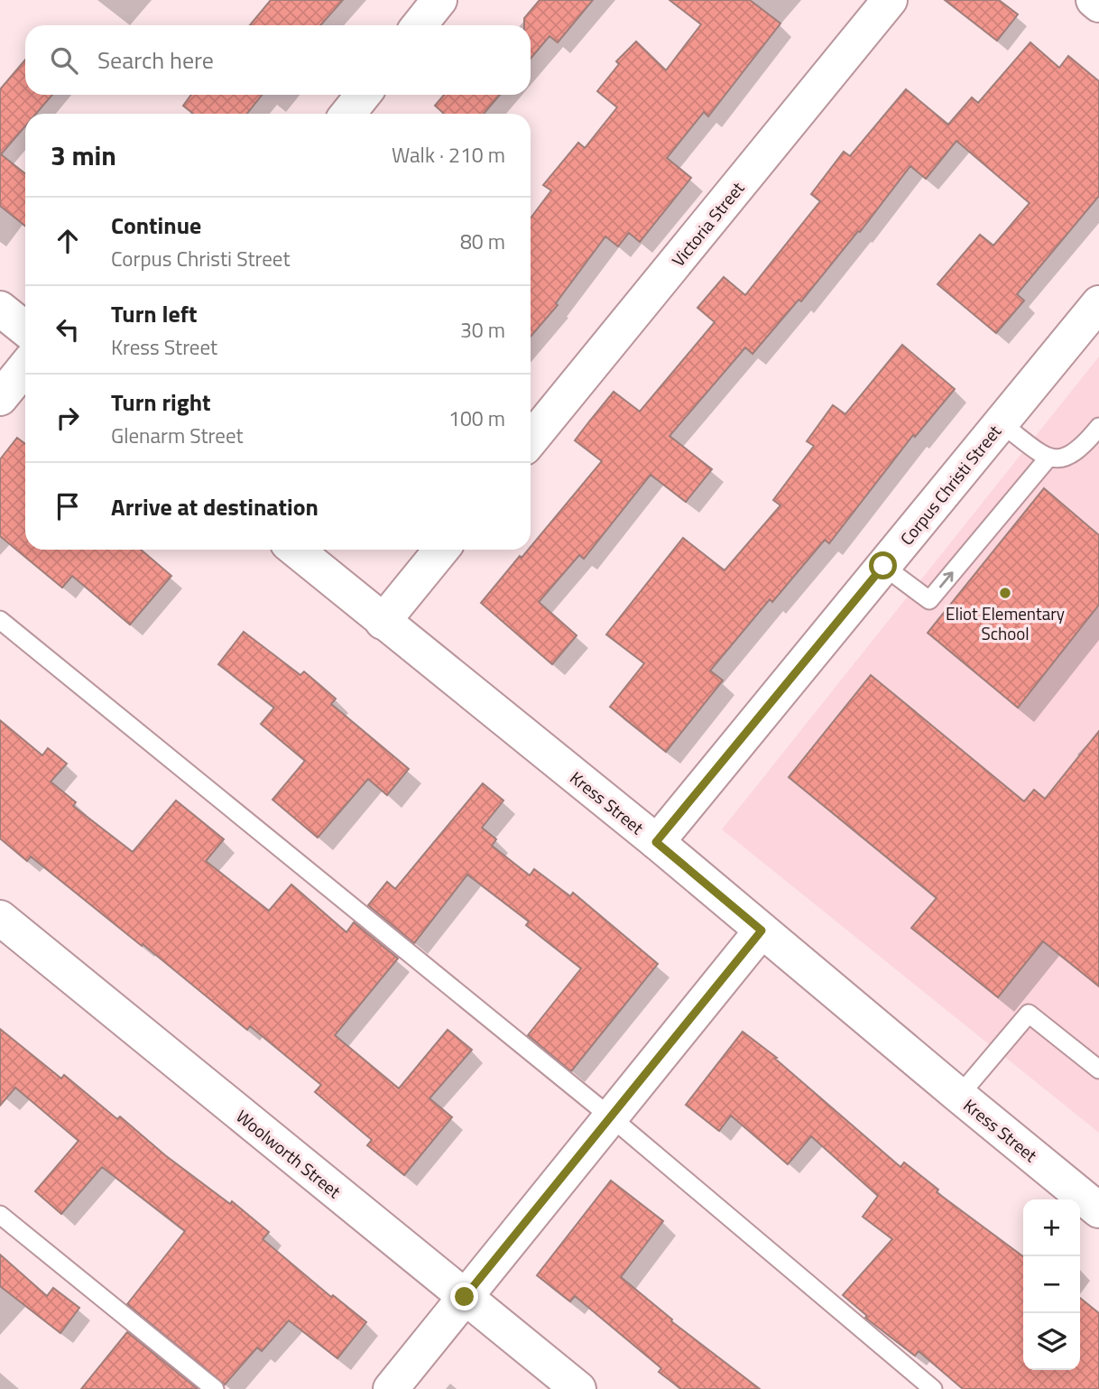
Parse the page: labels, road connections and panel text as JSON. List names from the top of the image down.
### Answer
{
  "streets": {
    "street": [
      "Victoria Street",
      "Corpus Christi Street",
      "Kress Street",
      "Woolworth Street"
    ]
  },
  "crossings": [
    ["Corpus Christi Street", "Kress Street"]
  ],
  "places": ["Eliot Elementary School"],
  "page": {
    "search": "Search here",
    "heading": ["3 min", "Walk · 210 m"],
    "list": [
      ["Continue", "Corpus Christi Street", "80 m"],
      ["Turn left", "Kress Street", "30 m"],
      ["Turn right", "Glenarm Street", "100 m"],
      "Arrive at destination"
    ],
    "map_buttons": ["+", "−"]
  }
}
